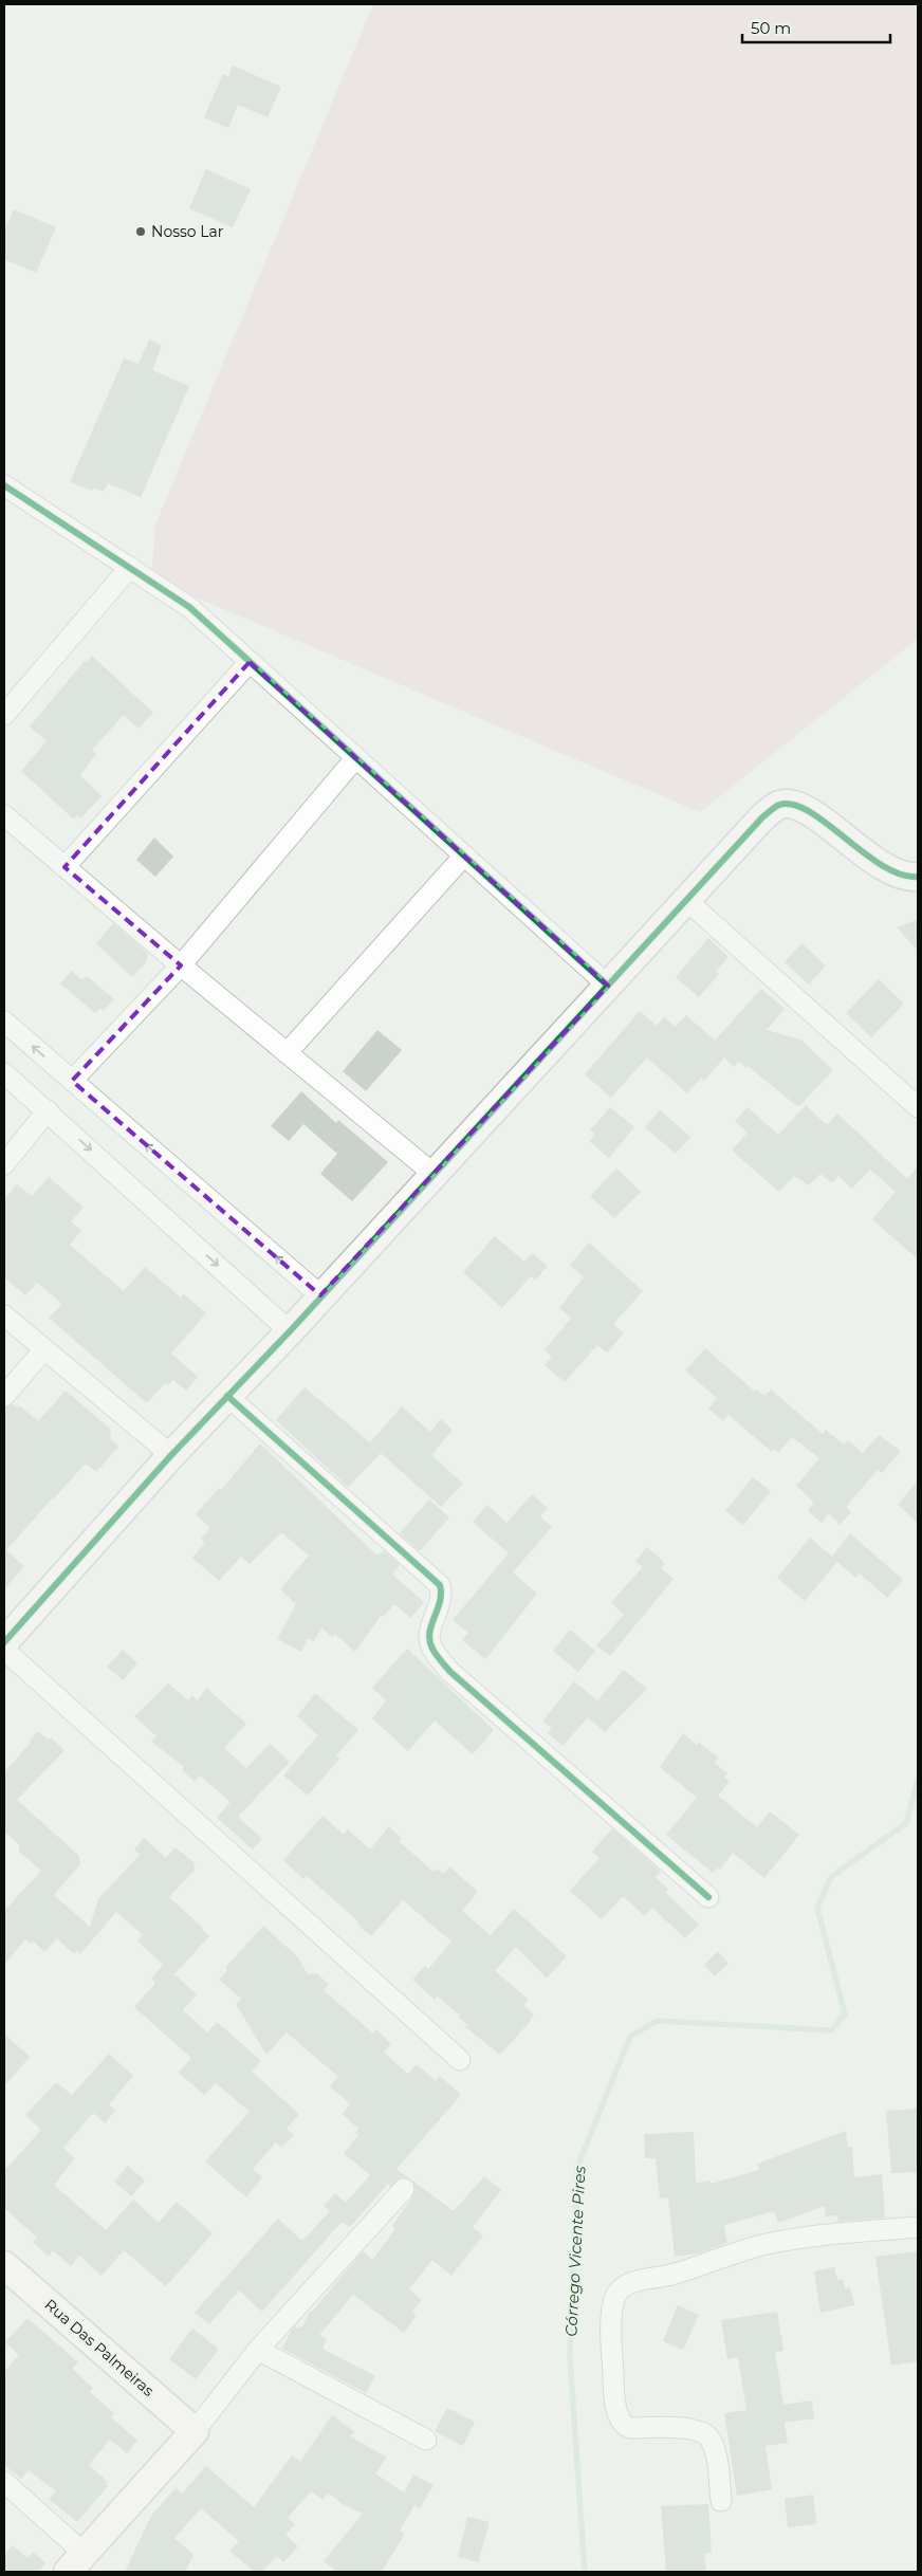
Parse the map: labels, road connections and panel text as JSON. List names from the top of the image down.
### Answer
{
  "streets": {
    "street": ["Rua Das Palmeiras"]
  },
  "water": ["Córrego Vicente Pires"],
  "places": ["Nosso Lar"],
  "scale_bar": "50 m"
}
